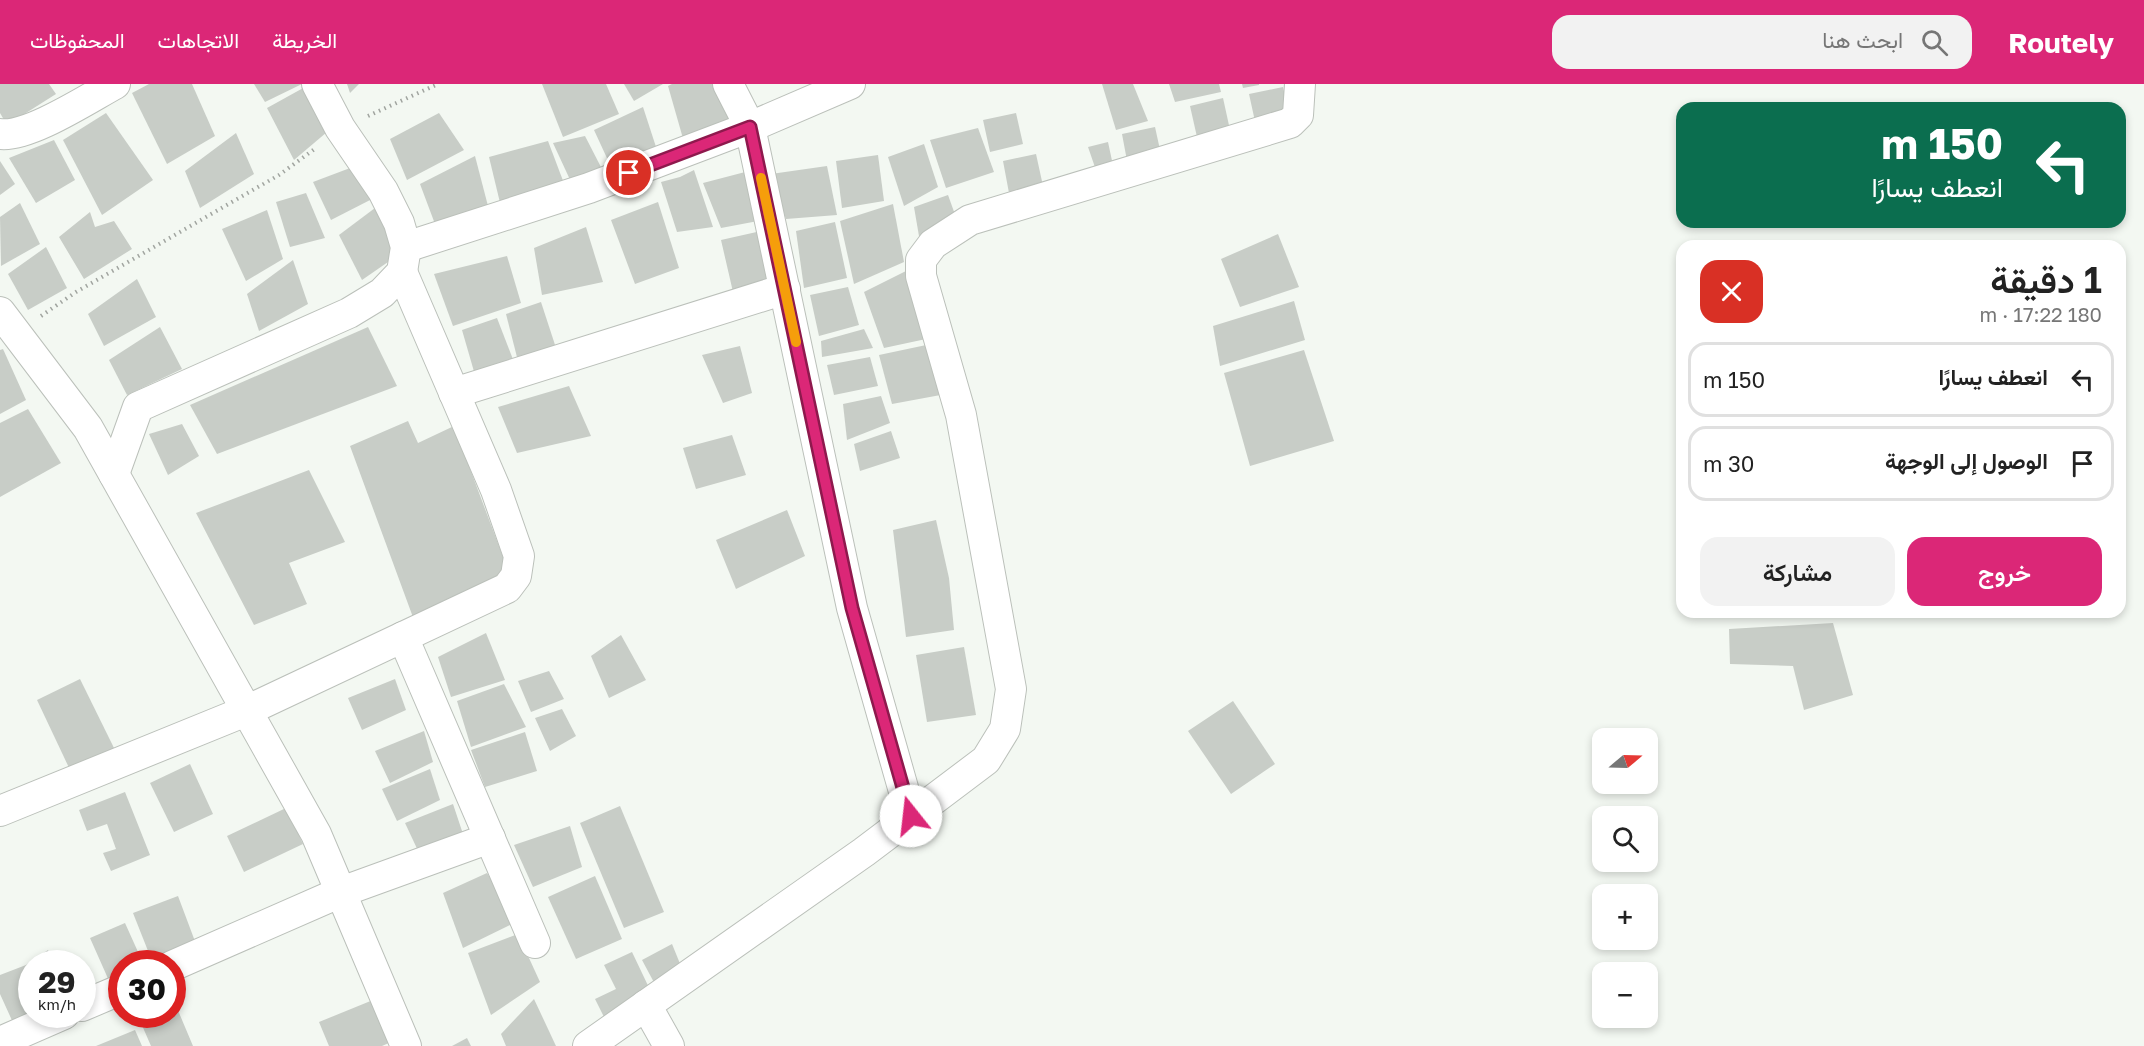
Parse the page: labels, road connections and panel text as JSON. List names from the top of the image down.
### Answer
{
  "north": "right",
  "page": {
    "header": "Routely",
    "search": "ابحث هنا",
    "nav": ["الخريطة", "الاتجاهات", "المحفوظات"],
    "turn": ["150 m", "انعطف يسارًا"],
    "heading": ["1 دقيقة", "180 m · 17:22"],
    "list": [
      {
        "name": "انعطف يسارًا",
        "value": "150 m"
      },
      {
        "name": "الوصول إلى الوجهة",
        "value": "30 m"
      }
    ],
    "buttons": ["خروج", "مشاركة"],
    "map_buttons": ["+", "−"],
    "speed": "29 km/h",
    "limit": "30"
  }
}
